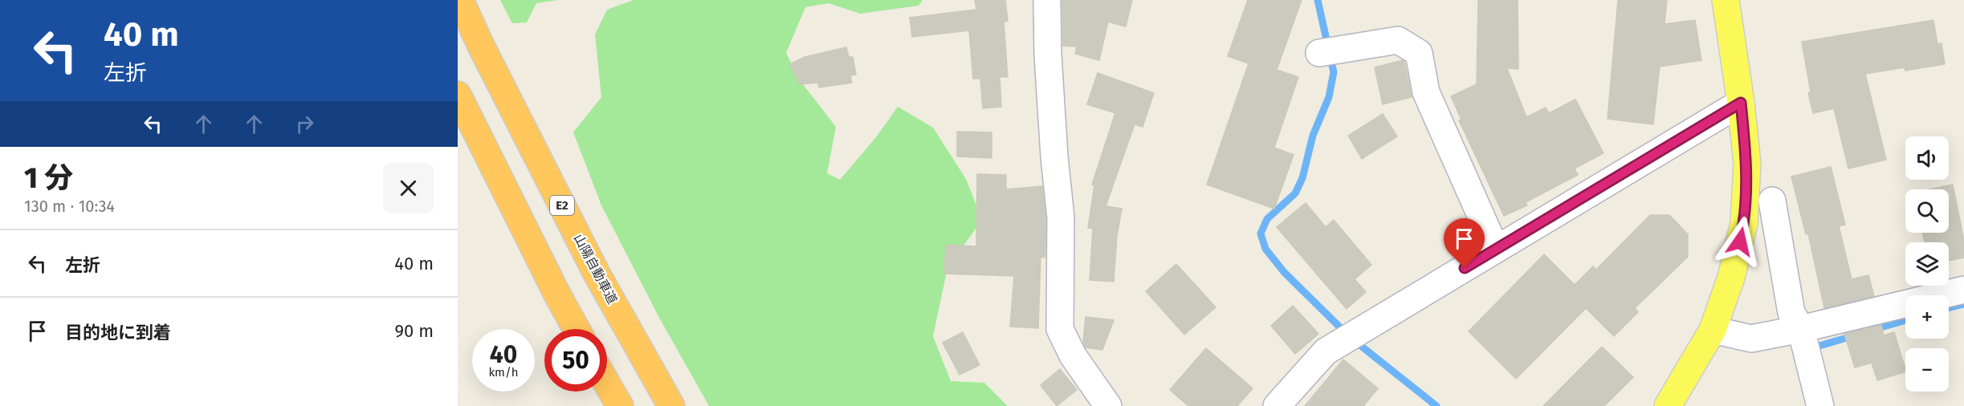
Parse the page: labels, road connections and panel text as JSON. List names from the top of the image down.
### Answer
{
  "streets": {
    "highway": ["E2", "山陽自動車道"]
  },
  "page": {
    "turn": ["40 m", "左折"],
    "map_buttons": ["+", "−"],
    "heading": ["1 分", "130 m · 10:34"],
    "list": [
      {
        "name": "左折",
        "value": "40 m"
      },
      {
        "name": "目的地に到着",
        "value": "90 m"
      }
    ],
    "speed": "40 km/h",
    "limit": "50"
  }
}
